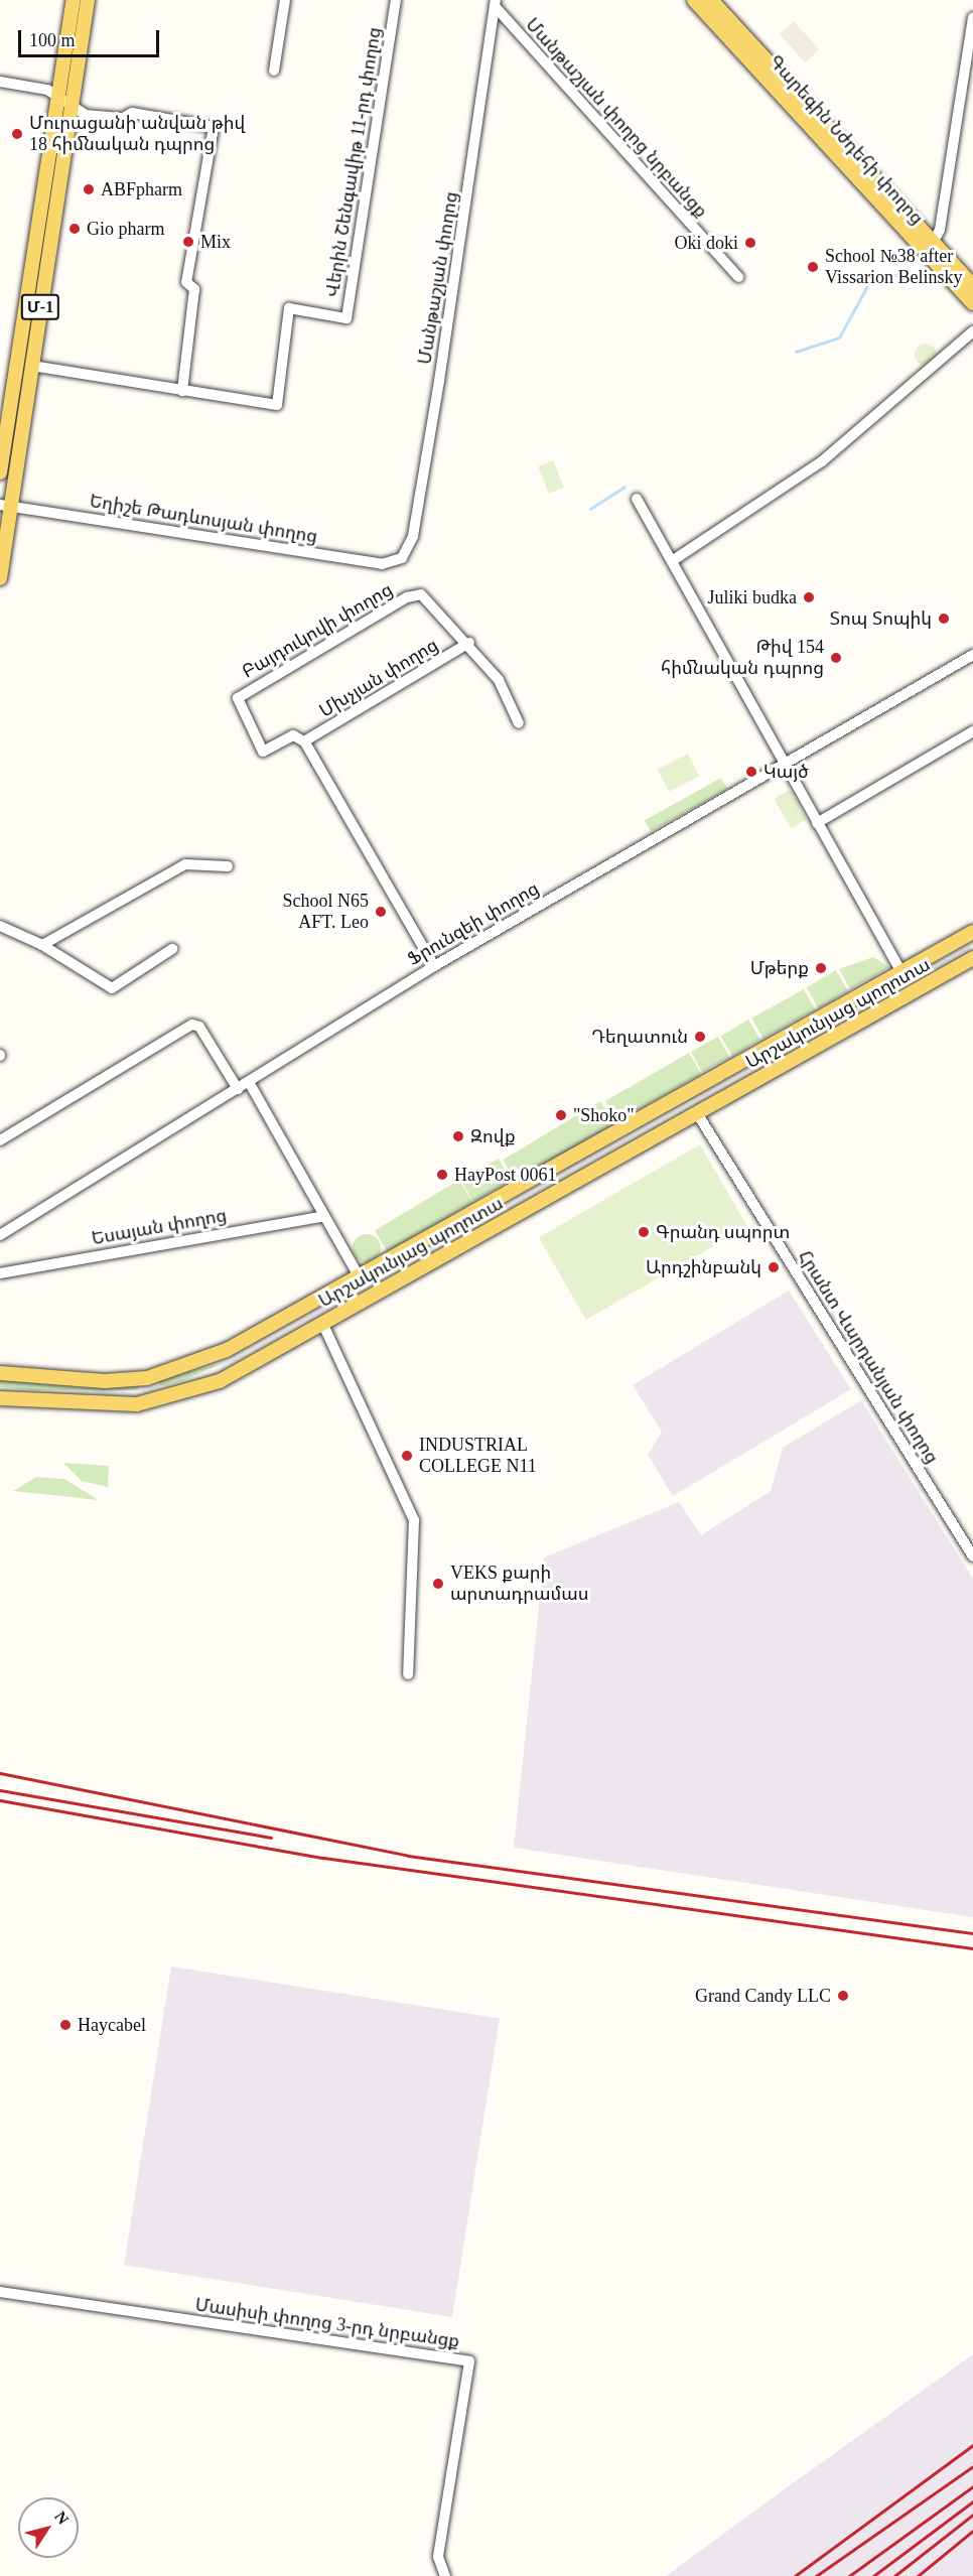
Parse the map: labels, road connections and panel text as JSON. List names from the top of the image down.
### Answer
{
  "streets": {
    "main road": ["Գարեգին Նժդեհի փողոց", "Մ-1", "Արշակունյաց պողոտա"],
    "street": [
      "Մանթաշյան փողոց նրբանցք",
      "Վերին Շենգավիթ 11-րդ փողոց",
      "Մանթաշյան փողոց",
      "Եղիշե Թադևոսյան փողոց",
      "Բայդուկովի փողոց",
      "Մխչյան փողոց",
      "Ֆրունզեի փողոց",
      "Եսայան փողոց",
      "Հրանտ Վարդանյան փողոց",
      "Մասիսի փողոց 3-րդ նրբանցք"
    ]
  },
  "crossings": [
    ["Մանթաշյան փողոց նրբանցք", "Մանթաշյան փողոց"],
    ["Մանթաշյան փողոց", "Եղիշե Թադևոսյան փողոց"],
    ["Մ-1", "Եղիշե Թադևոսյան փողոց"],
    ["Բայդուկովի փողոց", "Մխչյան փողոց"],
    ["Արշակունյաց պողոտա", "Հրանտ Վարդանյան փողոց"]
  ],
  "places": [
    "Մուրացանի անվան թիվ 18 հիմնական դպրոց",
    "ABFpharm",
    "Gio pharm",
    "Mix",
    "Oki doki",
    "School №38 after Vissarion Belinsky",
    "Juliki budka",
    "Տոպ Տոպիկ",
    "Թիվ 154 հիմնական դպրոց",
    "Կայծ",
    "School N65 AFT. Leo",
    "Մթերք",
    "Դեղատուն",
    "\"Shoko\"",
    "Զովք",
    "HayPost 0061",
    "Գրանդ սպորտ",
    "Արդշինբանկ",
    "INDUSTRIAL COLLEGE N11",
    "VEKS քարի արտադրամաս",
    "Grand Candy LLC",
    "Haycabel"
  ],
  "scale_bar": "100 m",
  "north": "top right"
}
